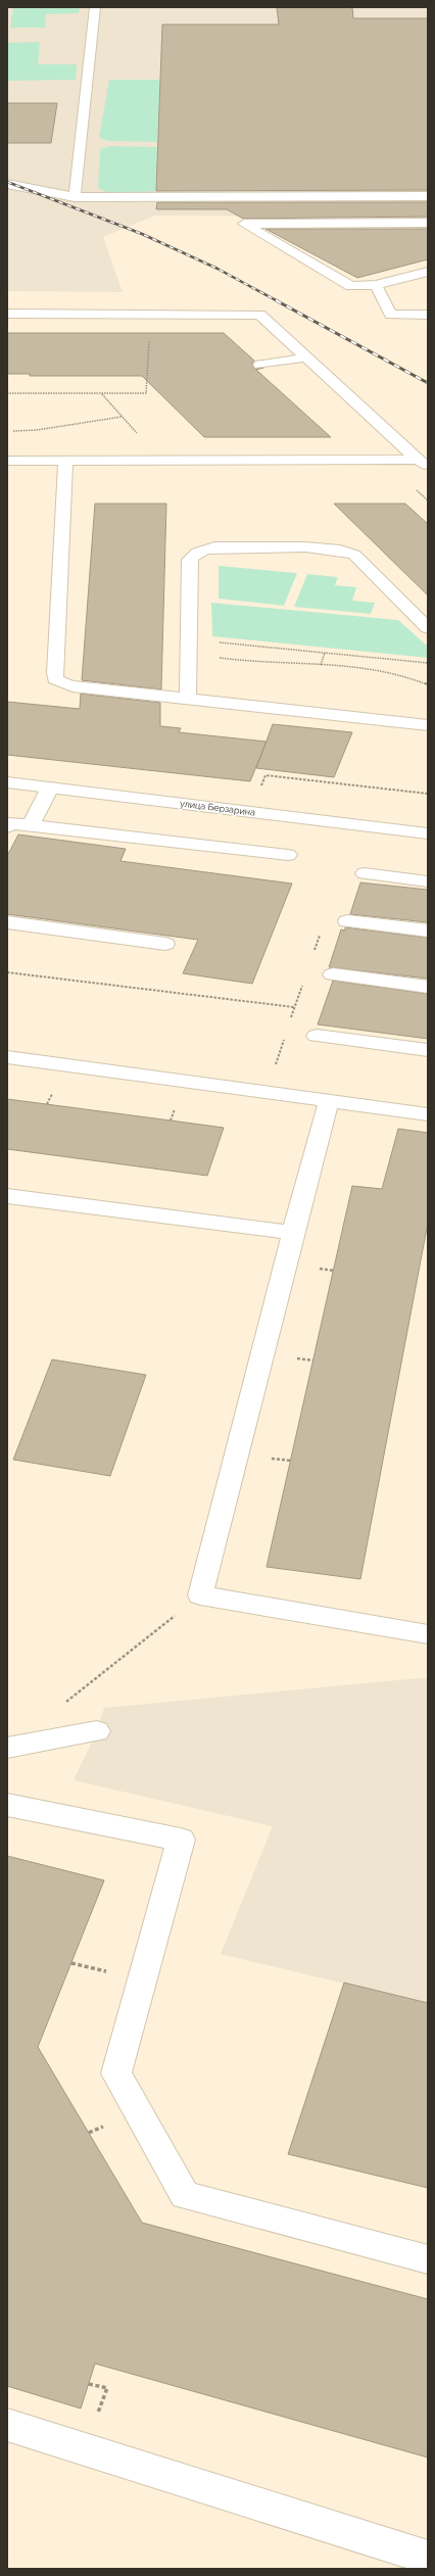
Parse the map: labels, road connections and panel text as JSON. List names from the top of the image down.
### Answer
{
  "streets": {
    "street": ["улица Берзарина"]
  }
}
